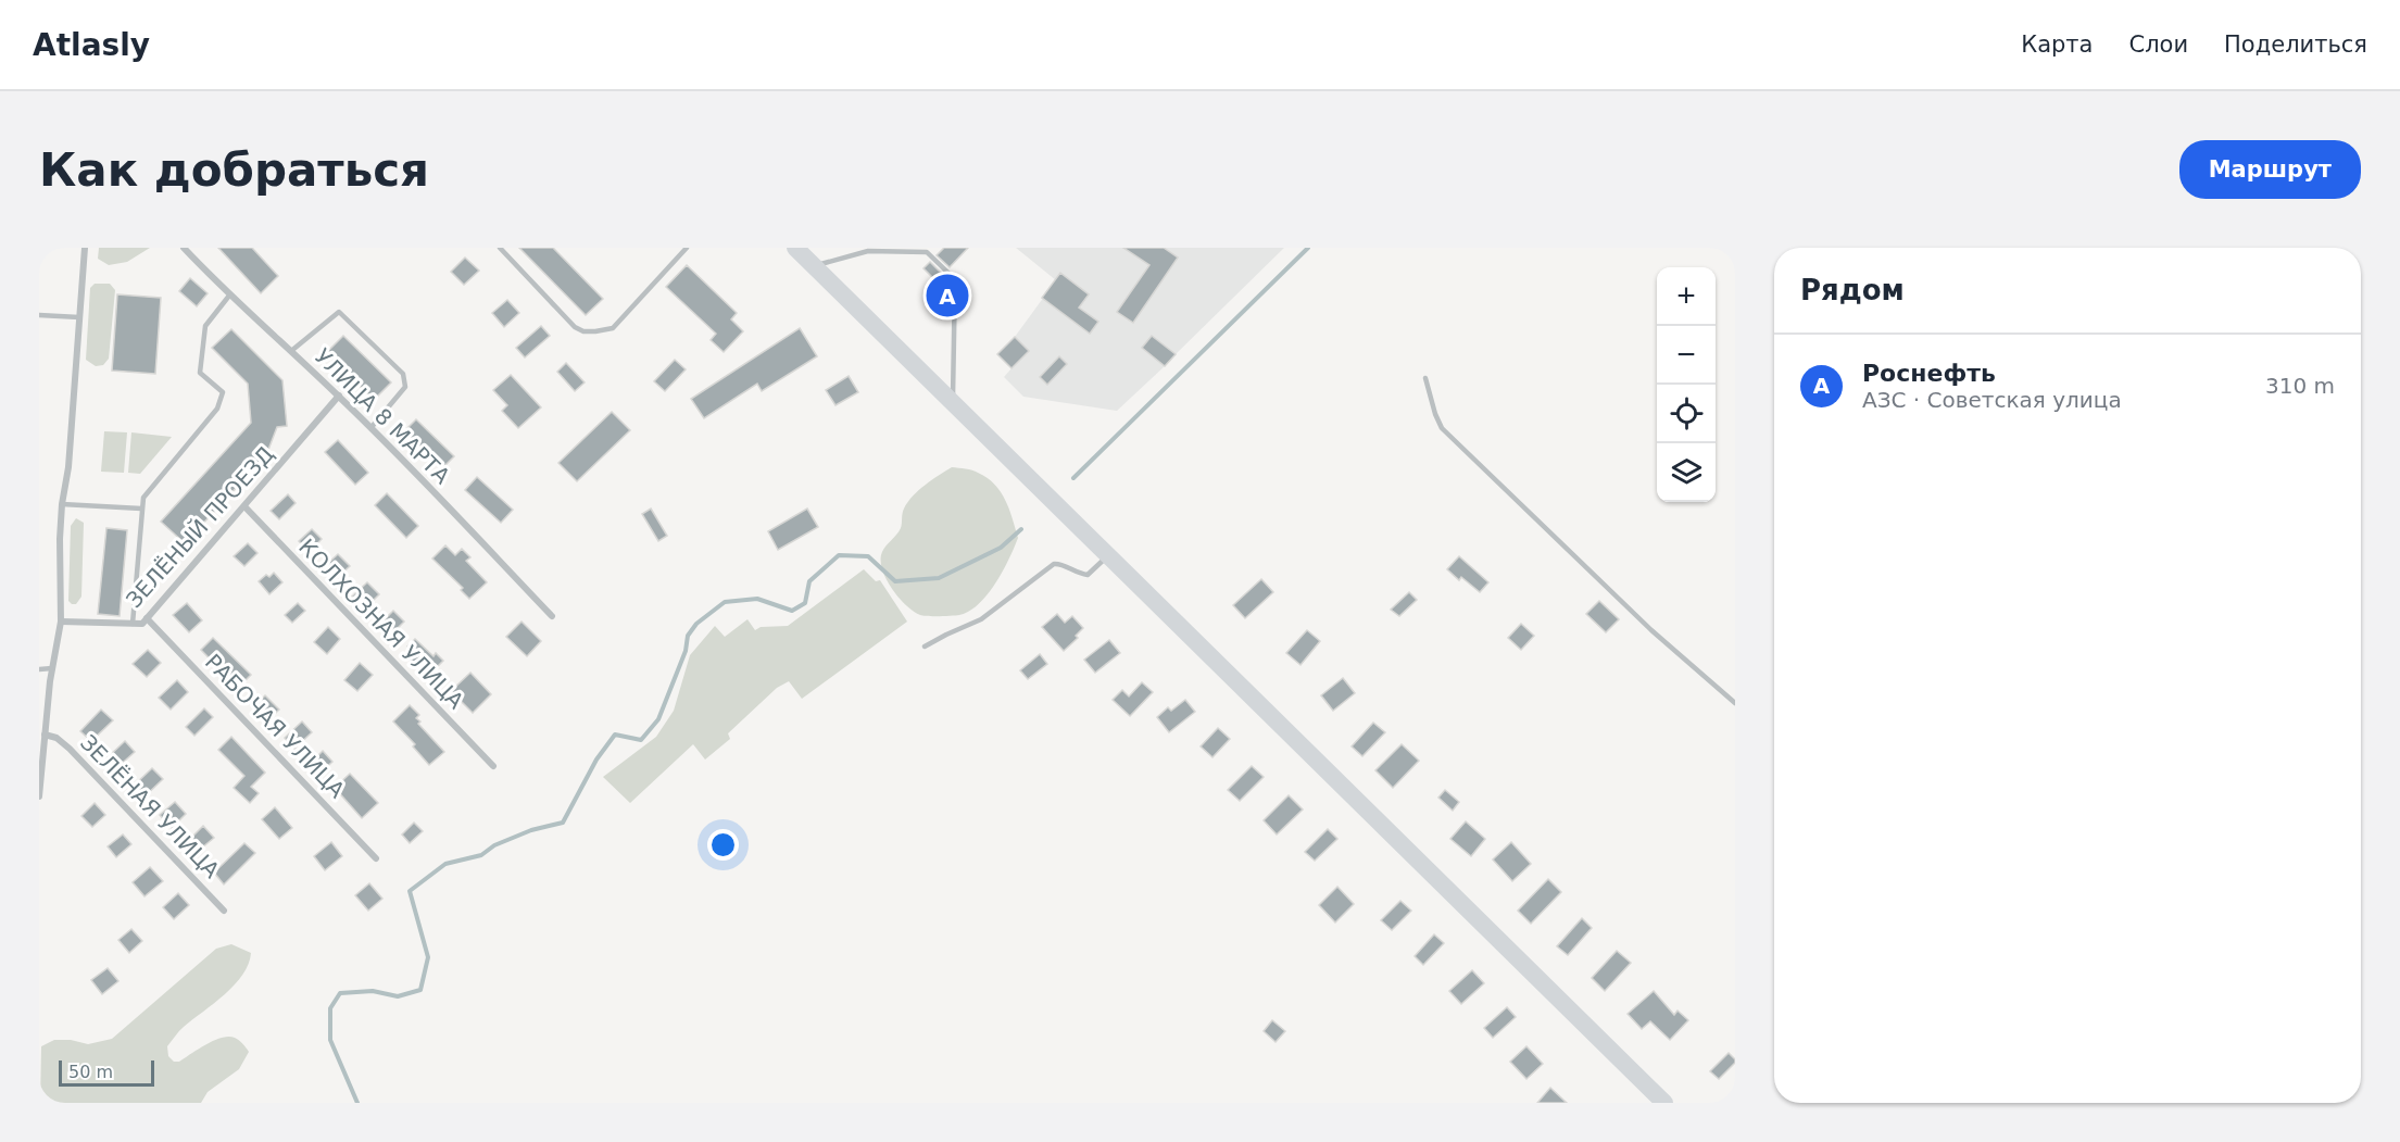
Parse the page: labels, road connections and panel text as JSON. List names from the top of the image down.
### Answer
{
  "streets": {
    "street": [
      "УЛИЦА 8 МАРТА",
      "ЗЕЛЁНЫЙ ПРОЕЗД",
      "КОЛХОЗНАЯ УЛИЦА",
      "РАБОЧАЯ УЛИЦА",
      "ЗЕЛЁНАЯ УЛИЦА"
    ]
  },
  "crossings": [
    ["УЛИЦА 8 МАРТА", "ЗЕЛЁНЫЙ ПРОЕЗД"],
    ["ЗЕЛЁНЫЙ ПРОЕЗД", "КОЛХОЗНАЯ УЛИЦА"],
    ["ЗЕЛЁНЫЙ ПРОЕЗД", "РАБОЧАЯ УЛИЦА"]
  ],
  "scale_bar": "50 m",
  "page": {
    "header": "Atlasly",
    "nav": ["Карта", "Слои", "Поделиться"],
    "buttons": "Маршрут",
    "title": "Как добраться",
    "heading": "Рядом",
    "map_buttons": ["+", "−"],
    "pins": "A",
    "list": [
      {
        "mark": "A",
        "name": "Роснефть",
        "note": "АЗС · Советская улица",
        "value": "310 m"
      }
    ],
    "scale": "50 m"
  }
}
